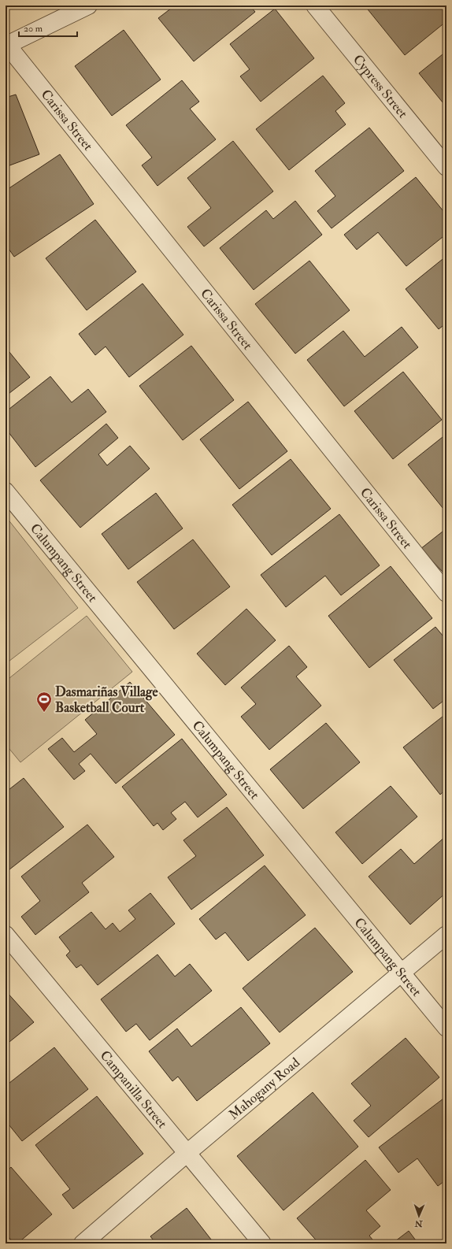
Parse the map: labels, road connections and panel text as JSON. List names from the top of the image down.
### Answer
{
  "streets": {
    "street": [
      "Cypress Street",
      "Carissa Street",
      "Calumpang Street",
      "Campanilla Street",
      "Mahogany Road"
    ]
  },
  "crossings": [
    ["Calumpang Street", "Mahogany Road"],
    ["Campanilla Street", "Mahogany Road"]
  ],
  "places": {
    "sports": ["Dasmariñas Village Basketball Court"]
  },
  "scale_bar": "20 m",
  "north": "bottom"
}
